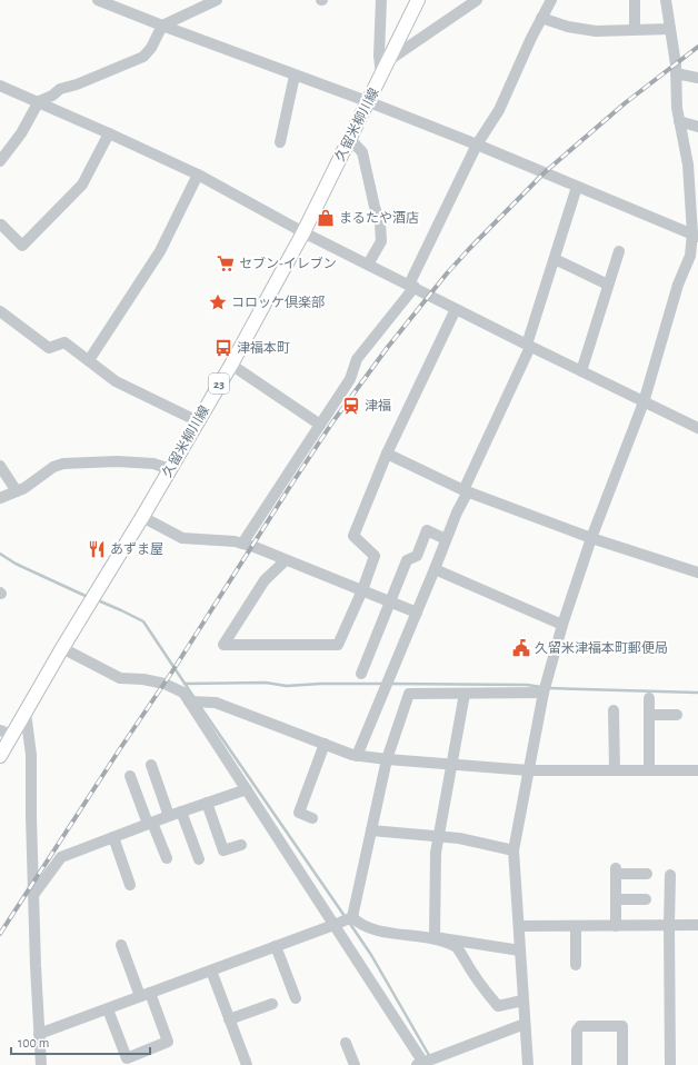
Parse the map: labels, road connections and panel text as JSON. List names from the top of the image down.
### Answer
{
  "streets": {
    "main road": ["久留米柳川線", "23"]
  },
  "places": {
    "shop": ["まるたや酒店"],
    "supermarket": ["セブン-イレブン"],
    "place": ["コロッケ倶楽部"],
    "bus stop": ["津福本町"],
    "station": ["津福"],
    "restaurant": ["あずま屋"],
    "public building": ["久留米津福本町郵便局"]
  },
  "scale_bar": "100 m"
}
